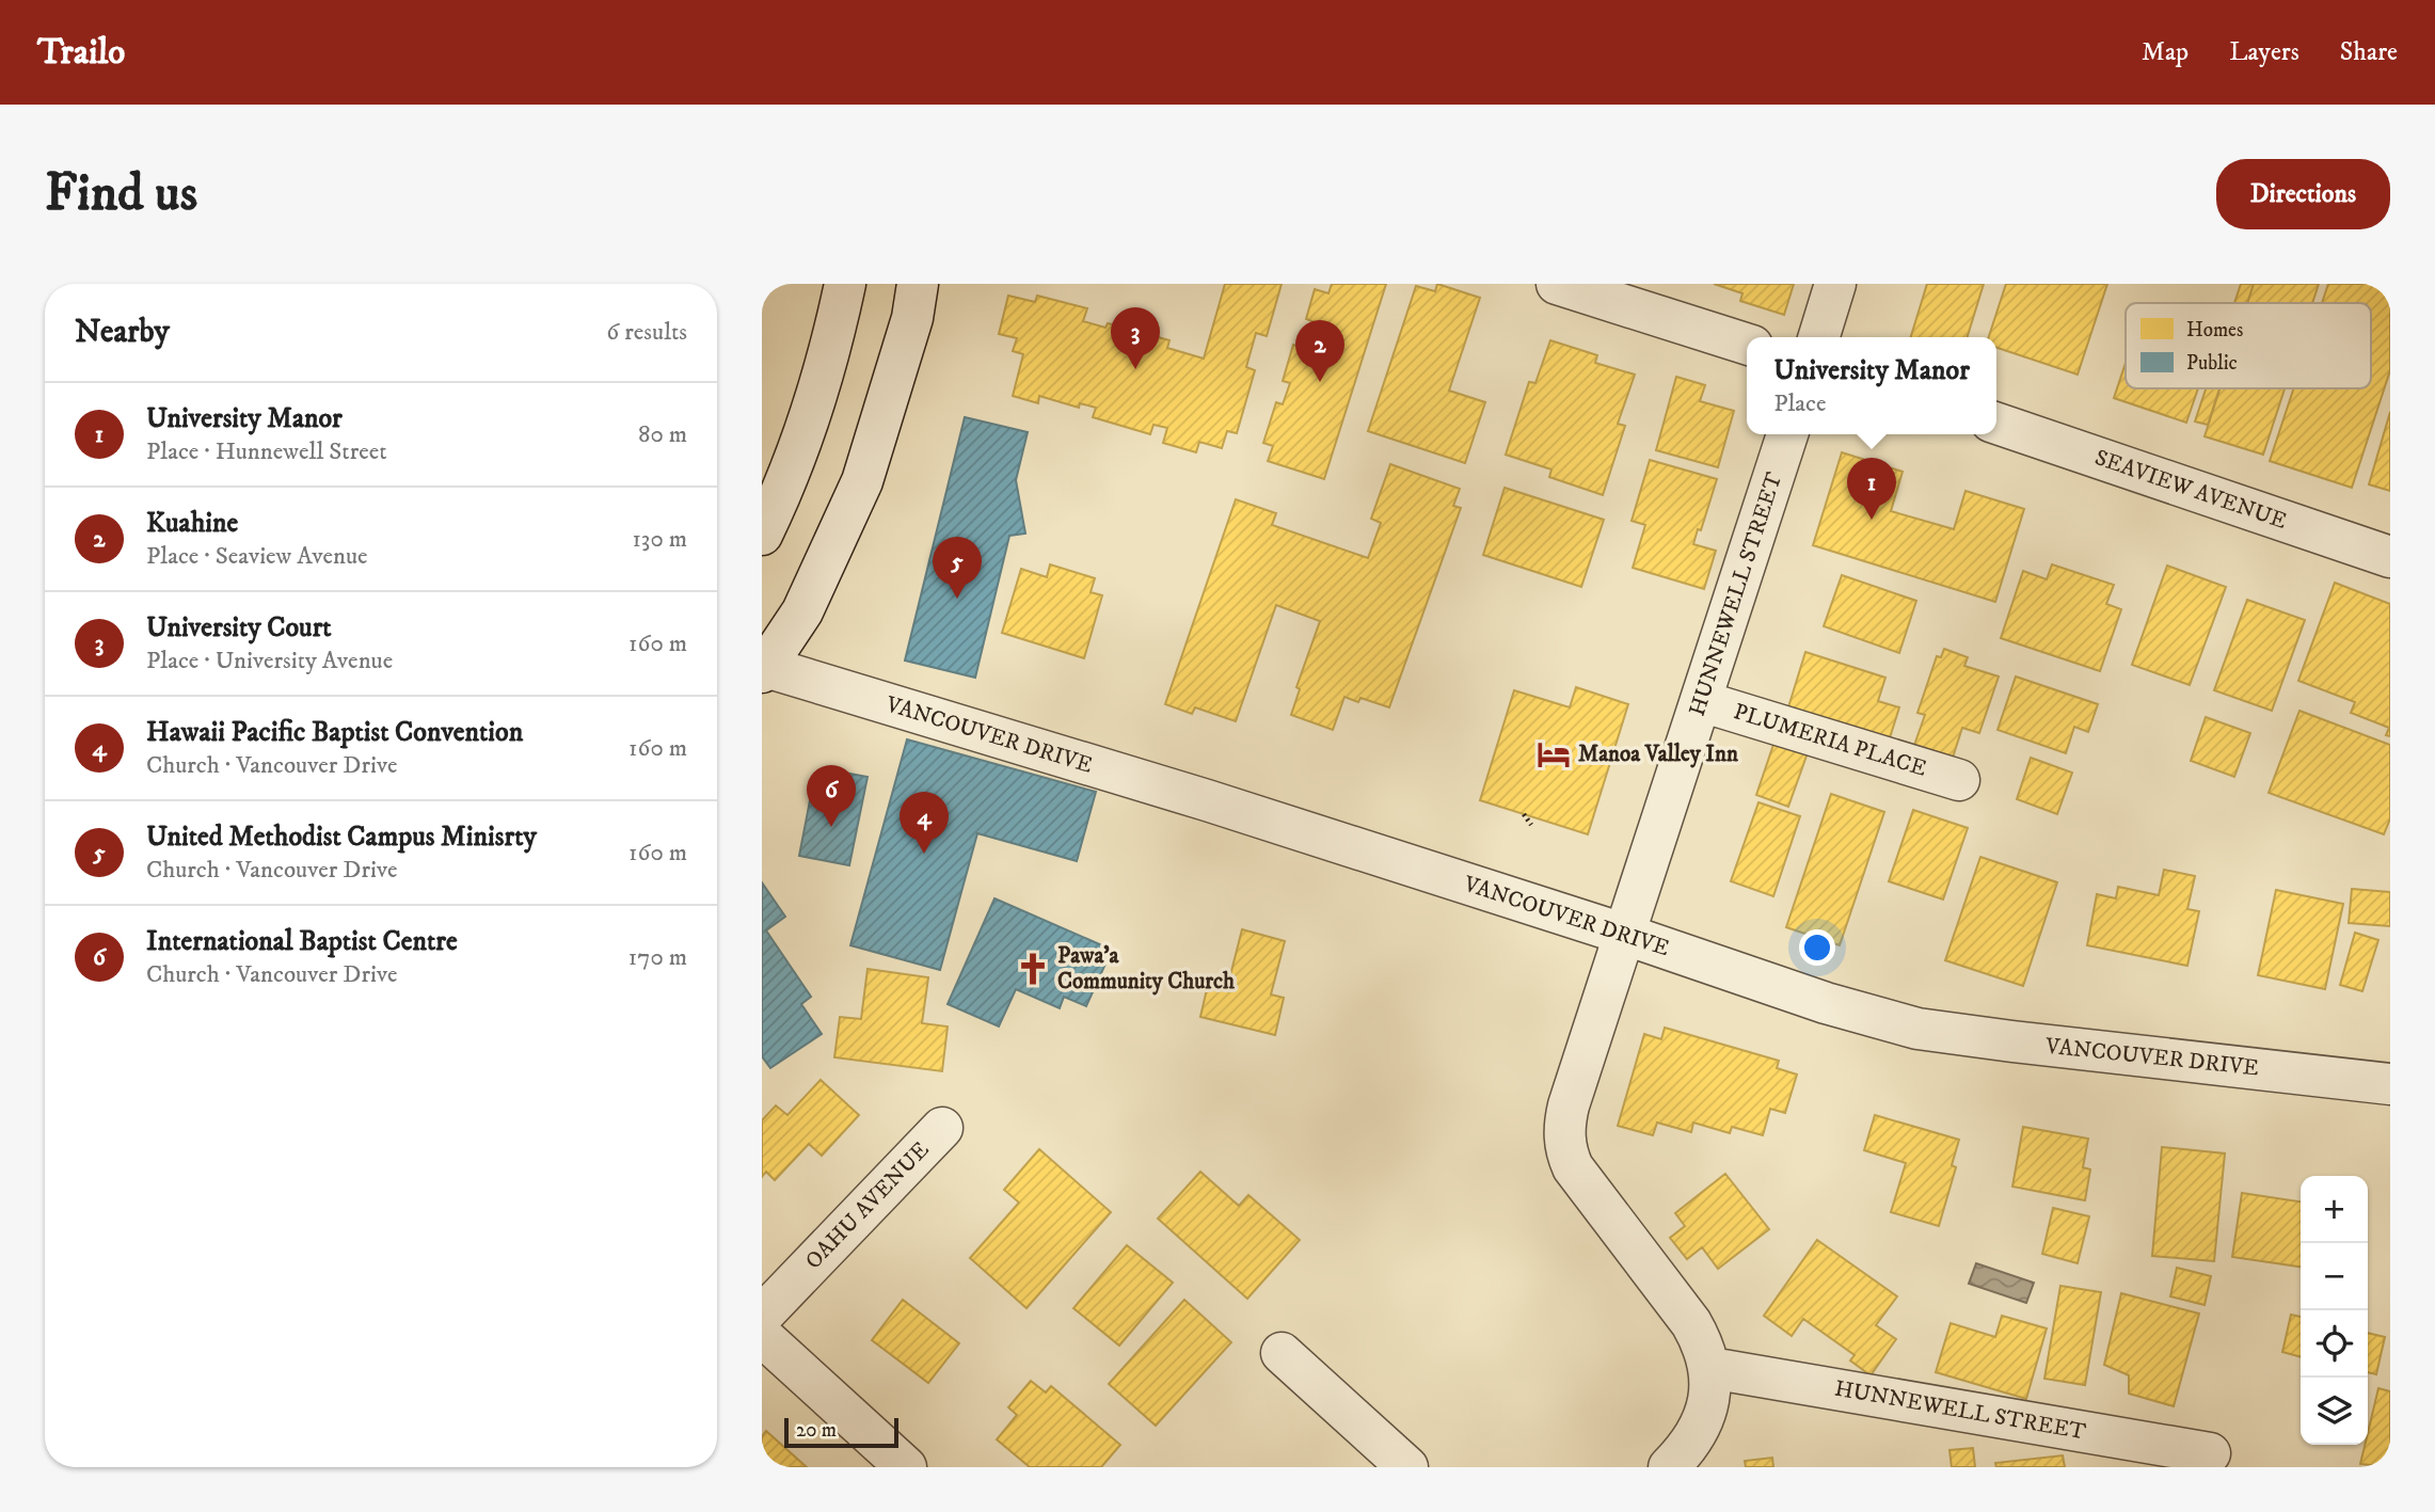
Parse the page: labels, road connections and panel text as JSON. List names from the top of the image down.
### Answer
{
  "streets": {
    "street": [
      "SEAVIEW AVENUE",
      "HUNNEWELL STREET",
      "VANCOUVER DRIVE",
      "PLUMERIA PLACE",
      "OAHU AVENUE"
    ]
  },
  "crossings": [
    ["HUNNEWELL STREET", "VANCOUVER DRIVE"],
    ["HUNNEWELL STREET", "PLUMERIA PLACE"]
  ],
  "places": {
    "hotel": ["Manoa Valley Inn"],
    "church": ["Pawa'a Community Church"]
  },
  "legend": ["Homes", "Public"],
  "scale_bar": "20 m",
  "page": {
    "header": "Trailo",
    "nav": ["Map", "Layers", "Share"],
    "buttons": "Directions",
    "title": "Find us",
    "heading": ["Nearby", "6 results"],
    "pins": [
      "3",
      "2",
      "1",
      "5",
      "6",
      "4"
    ],
    "popup": ["University Manor", "Place"],
    "list": [
      {
        "mark": "1",
        "name": "University Manor",
        "note": "Place · Hunnewell Street",
        "value": "80 m"
      },
      {
        "mark": "2",
        "name": "Kuahine",
        "note": "Place · Seaview Avenue",
        "value": "130 m"
      },
      {
        "mark": "3",
        "name": "University Court",
        "note": "Place · University Avenue",
        "value": "160 m"
      },
      {
        "mark": "4",
        "name": "Hawaii Pacific Baptist Convention",
        "note": "Church · Vancouver Drive",
        "value": "160 m"
      },
      {
        "mark": "5",
        "name": "United Methodist Campus Minisrty",
        "note": "Church · Vancouver Drive",
        "value": "160 m"
      },
      {
        "mark": "6",
        "name": "International Baptist Centre",
        "note": "Church · Vancouver Drive",
        "value": "170 m"
      }
    ],
    "map_buttons": ["+", "−"],
    "scale": "20 m"
  }
}
